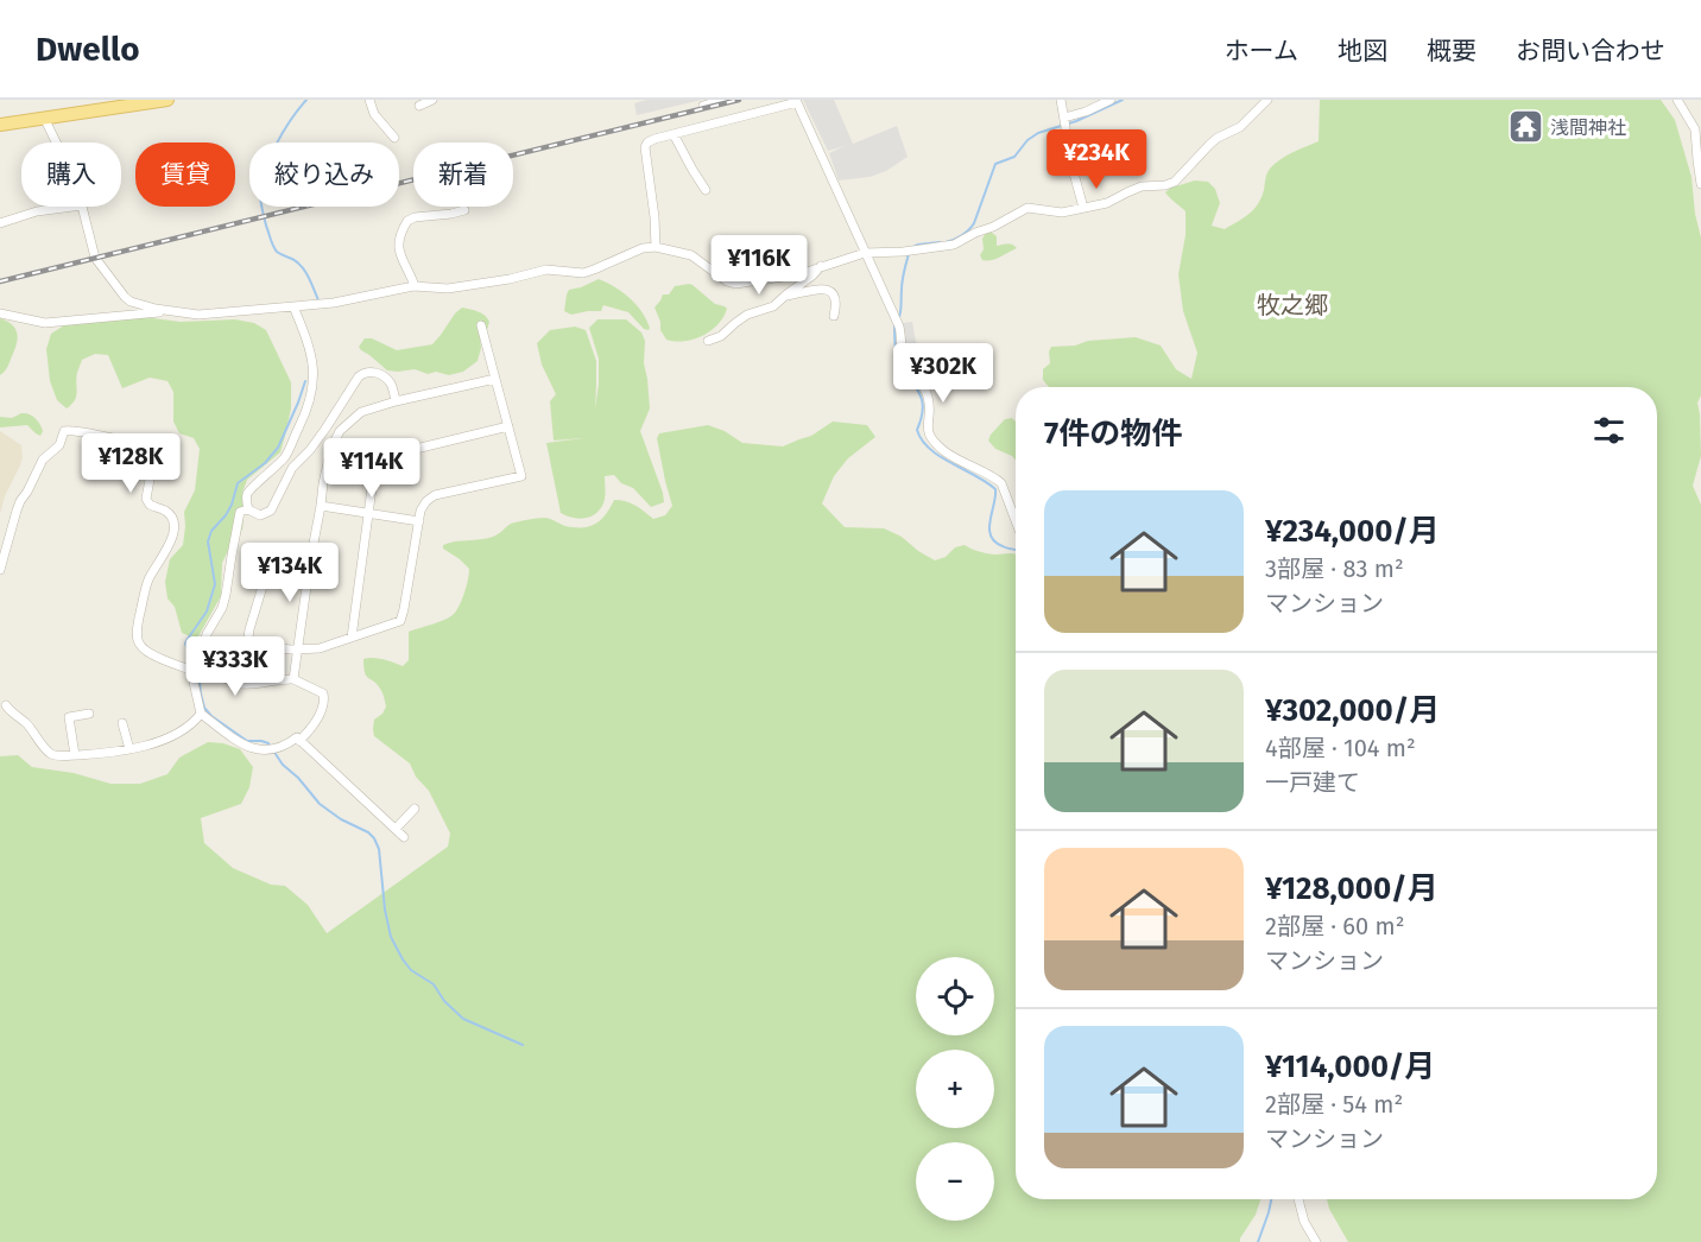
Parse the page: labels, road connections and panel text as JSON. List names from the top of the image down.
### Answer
{
  "districts": ["牧之郷"],
  "places": {
    "temple": ["浅間神社"]
  },
  "page": {
    "header": "Dwello",
    "nav": [
      "ホーム",
      "地図",
      "概要",
      "お問い合わせ"
    ],
    "price": [
      "¥234K",
      "¥116K",
      "¥302K",
      "¥128K",
      "¥114K",
      "¥134K",
      "¥333K"
    ],
    "chip": [
      "購入",
      "賃貸",
      "絞り込み",
      "新着"
    ],
    "heading": "7件の物件",
    "list": [
      {
        "name": "¥234,000/月",
        "note": "3部屋 · 83 m² · マンション"
      },
      {
        "name": "¥302,000/月",
        "note": "4部屋 · 104 m² · 一戸建て"
      },
      {
        "name": "¥128,000/月",
        "note": "2部屋 · 60 m² · マンション"
      },
      {
        "name": "¥114,000/月",
        "note": "2部屋 · 54 m² · マンション"
      }
    ],
    "map_buttons": ["+", "−"]
  }
}
